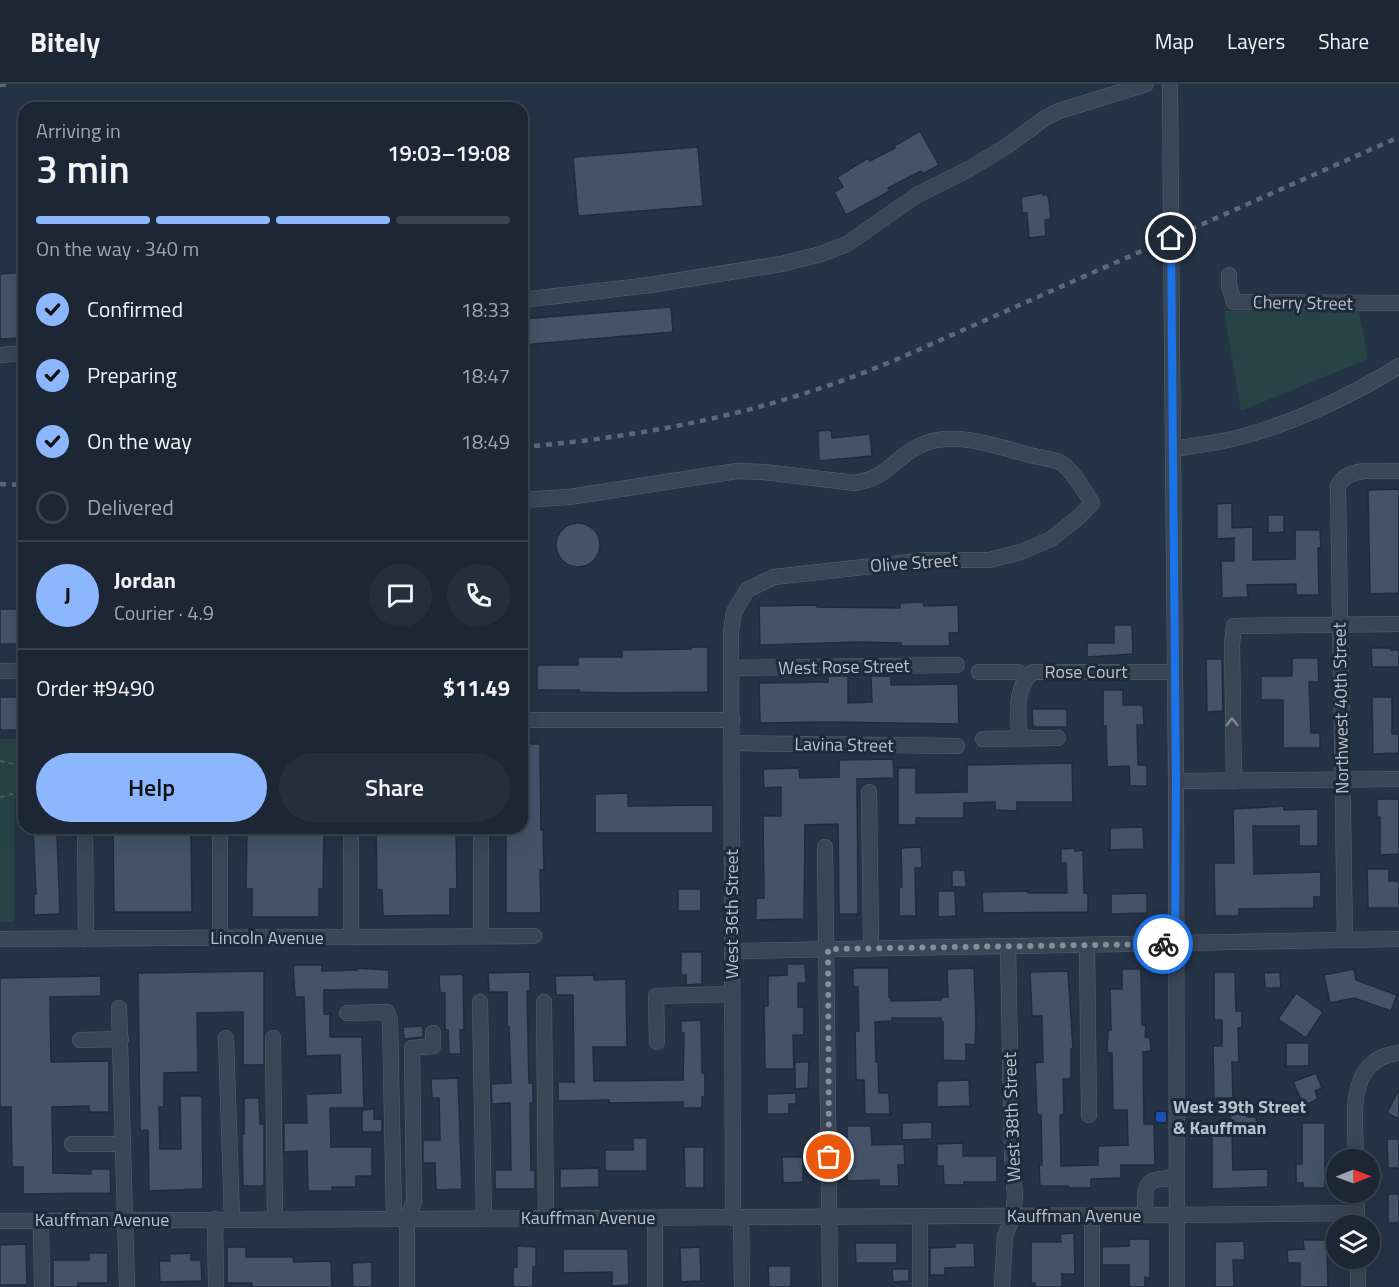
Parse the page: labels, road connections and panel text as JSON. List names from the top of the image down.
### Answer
{
  "streets": {
    "street": [
      "Cherry Street",
      "Olive Street",
      "West Rose Street",
      "Rose Court",
      "Northwest 40th Street",
      "Lavina Street",
      "West 36th Street",
      "Lincoln Avenue",
      "West 38th Street",
      "Kauffman Avenue"
    ]
  },
  "crossings": [
    ["Olive Street", "West 36th Street"],
    ["West Rose Street", "West 36th Street"],
    ["Lavina Street", "West 36th Street"],
    ["West 36th Street", "Kauffman Avenue"],
    ["West 38th Street", "Kauffman Avenue"]
  ],
  "places": {
    "transit": ["West 39th Street & Kauffman"]
  },
  "north": "right",
  "page": {
    "header": "Bitely",
    "nav": ["Map", "Layers", "Share"],
    "heading": ["3 min", "Arriving in", "19:03–19:08"],
    "panel": [
      "Jordan",
      "Courier · 4.9",
      "Order #9490",
      "$11.49"
    ],
    "bar": "On the way · 340 m",
    "list": [
      ["Confirmed", "18:33"],
      ["Preparing", "18:47"],
      ["On the way", "18:49"],
      "Delivered"
    ],
    "round": "J",
    "buttons": ["Help", "Share"]
  }
}
